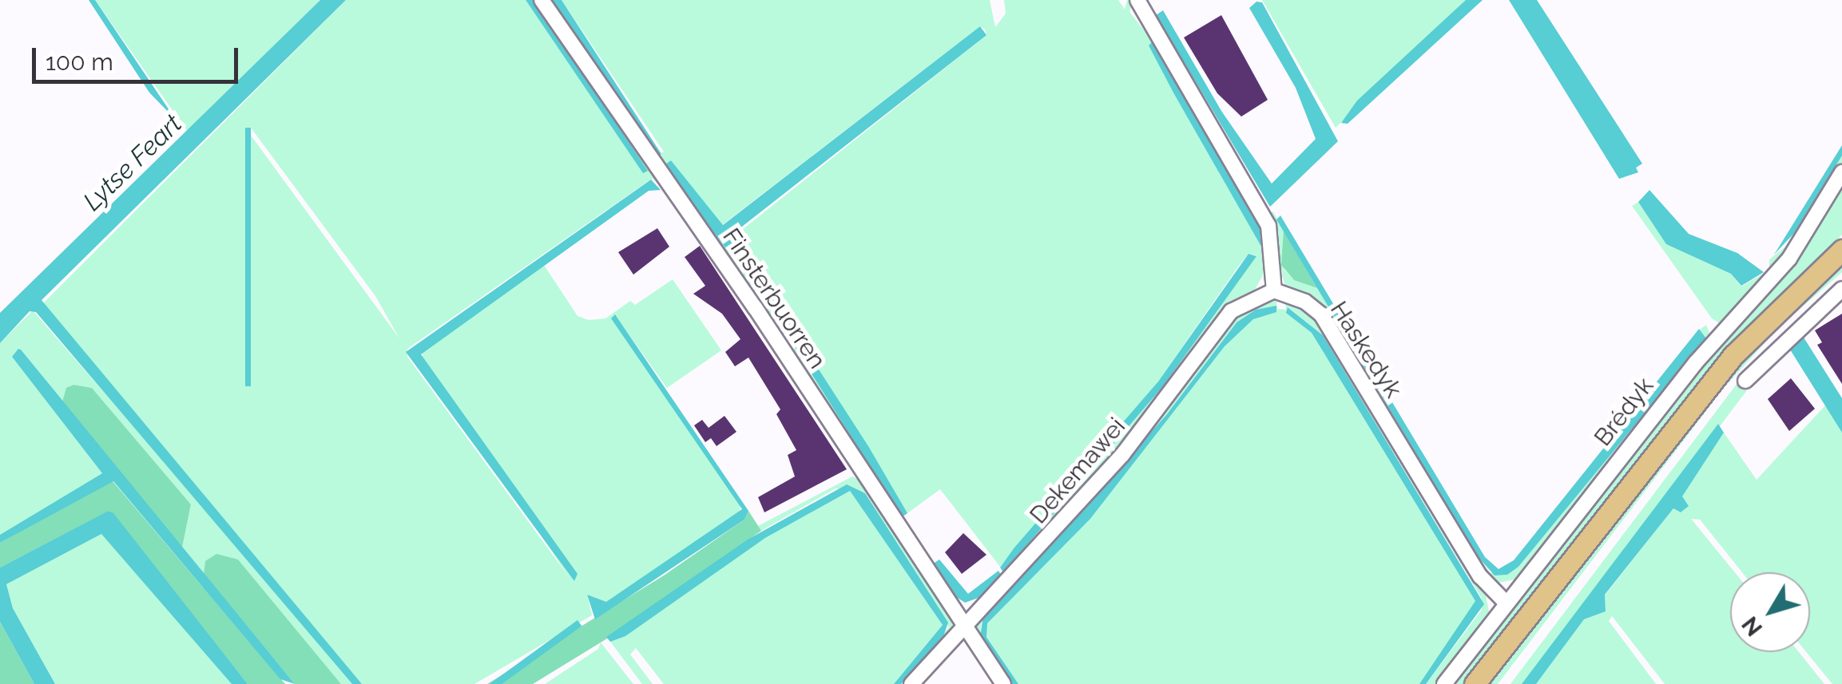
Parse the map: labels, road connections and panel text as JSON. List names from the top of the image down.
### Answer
{
  "streets": {
    "main road": ["Brédyk"],
    "street": ["Finsterbuorren", "Haskedyk", "Dekemawei"]
  },
  "crossings": [
    ["Finsterbuorren", "Dekemawei"],
    ["Haskedyk", "Brédyk"],
    ["Haskedyk", "Dekemawei"]
  ],
  "water": ["Lytse Feart"],
  "scale_bar": "100 m",
  "north": "bottom left"
}
